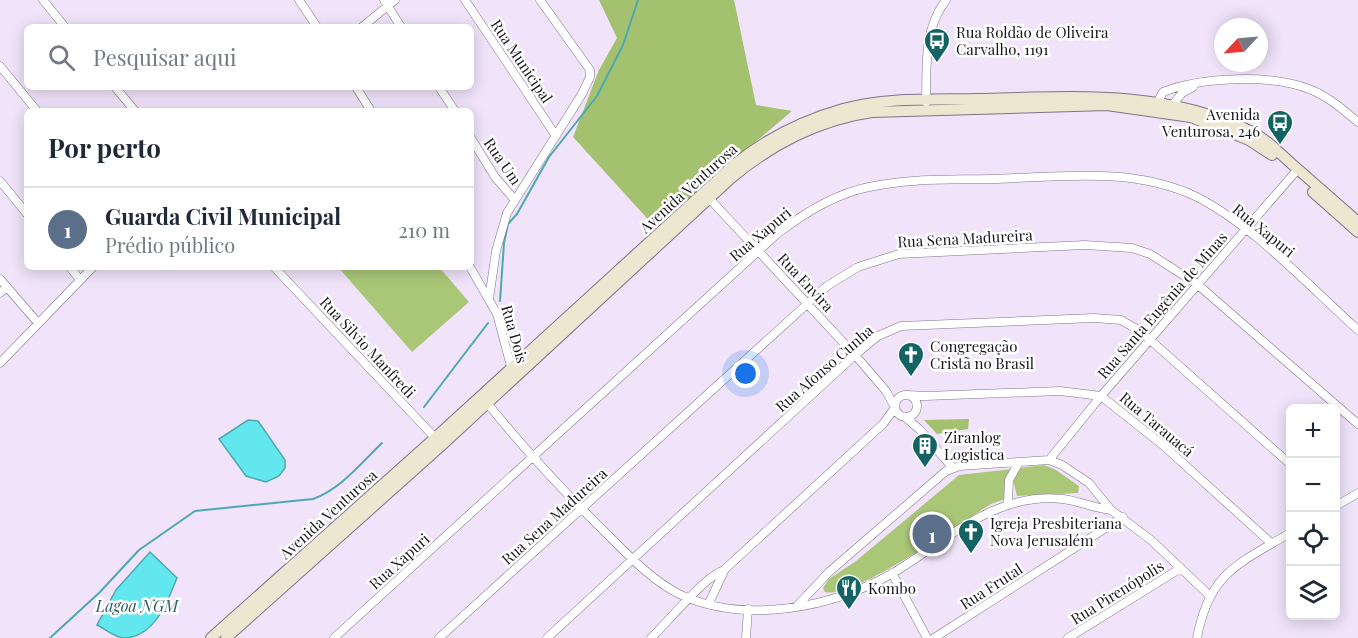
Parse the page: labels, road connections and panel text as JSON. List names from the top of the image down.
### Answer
{
  "streets": {
    "street": [
      "Rua Municipal",
      "Rua Um",
      "Avenida Venturosa",
      "Rua Xapuri",
      "Rua Sena Madureira",
      "Rua Envira",
      "Rua Santa Eugênia de Minas",
      "Rua Dois",
      "Rua Silvio Manfredi",
      "Rua Afonso Cunha",
      "Rua Tarauacá",
      "Rua Frutal",
      "Rua Pirenópolis"
    ]
  },
  "crossings": [
    ["Avenida Venturosa", "Rua Envira"],
    ["Avenida Venturosa", "Rua Santa Eugênia de Minas"],
    ["Avenida Venturosa", "Rua Dois"],
    ["Avenida Venturosa", "Rua Silvio Manfredi"],
    ["Rua Xapuri", "Rua Envira"],
    ["Rua Xapuri", "Rua Santa Eugênia de Minas"],
    ["Rua Sena Madureira", "Rua Envira"],
    ["Rua Sena Madureira", "Rua Santa Eugênia de Minas"],
    ["Rua Envira", "Rua Afonso Cunha"],
    ["Rua Envira", "Rua Tarauacá"],
    ["Rua Santa Eugênia de Minas", "Rua Afonso Cunha"],
    ["Rua Santa Eugênia de Minas", "Rua Tarauacá"]
  ],
  "water": ["Lagoa NGM"],
  "places": {
    "bus stop": ["Rua Roldão de Oliveira Carvalho, 1191", "Avenida Venturosa, 246"],
    "church": ["Congregação Cristã no Brasil", "Igreja Presbiteriana Nova Jerusalém"],
    "building": ["Ziranlog Logistica"],
    "restaurant": ["Kombo"]
  },
  "north": "bottom left",
  "page": {
    "search": "Pesquisar aqui",
    "heading": "Por perto",
    "list": [
      {
        "mark": "1",
        "name": "Guarda Civil Municipal",
        "note": "Prédio público",
        "value": "210 m"
      }
    ],
    "map_buttons": ["+", "−"],
    "pins": "1"
  }
}
